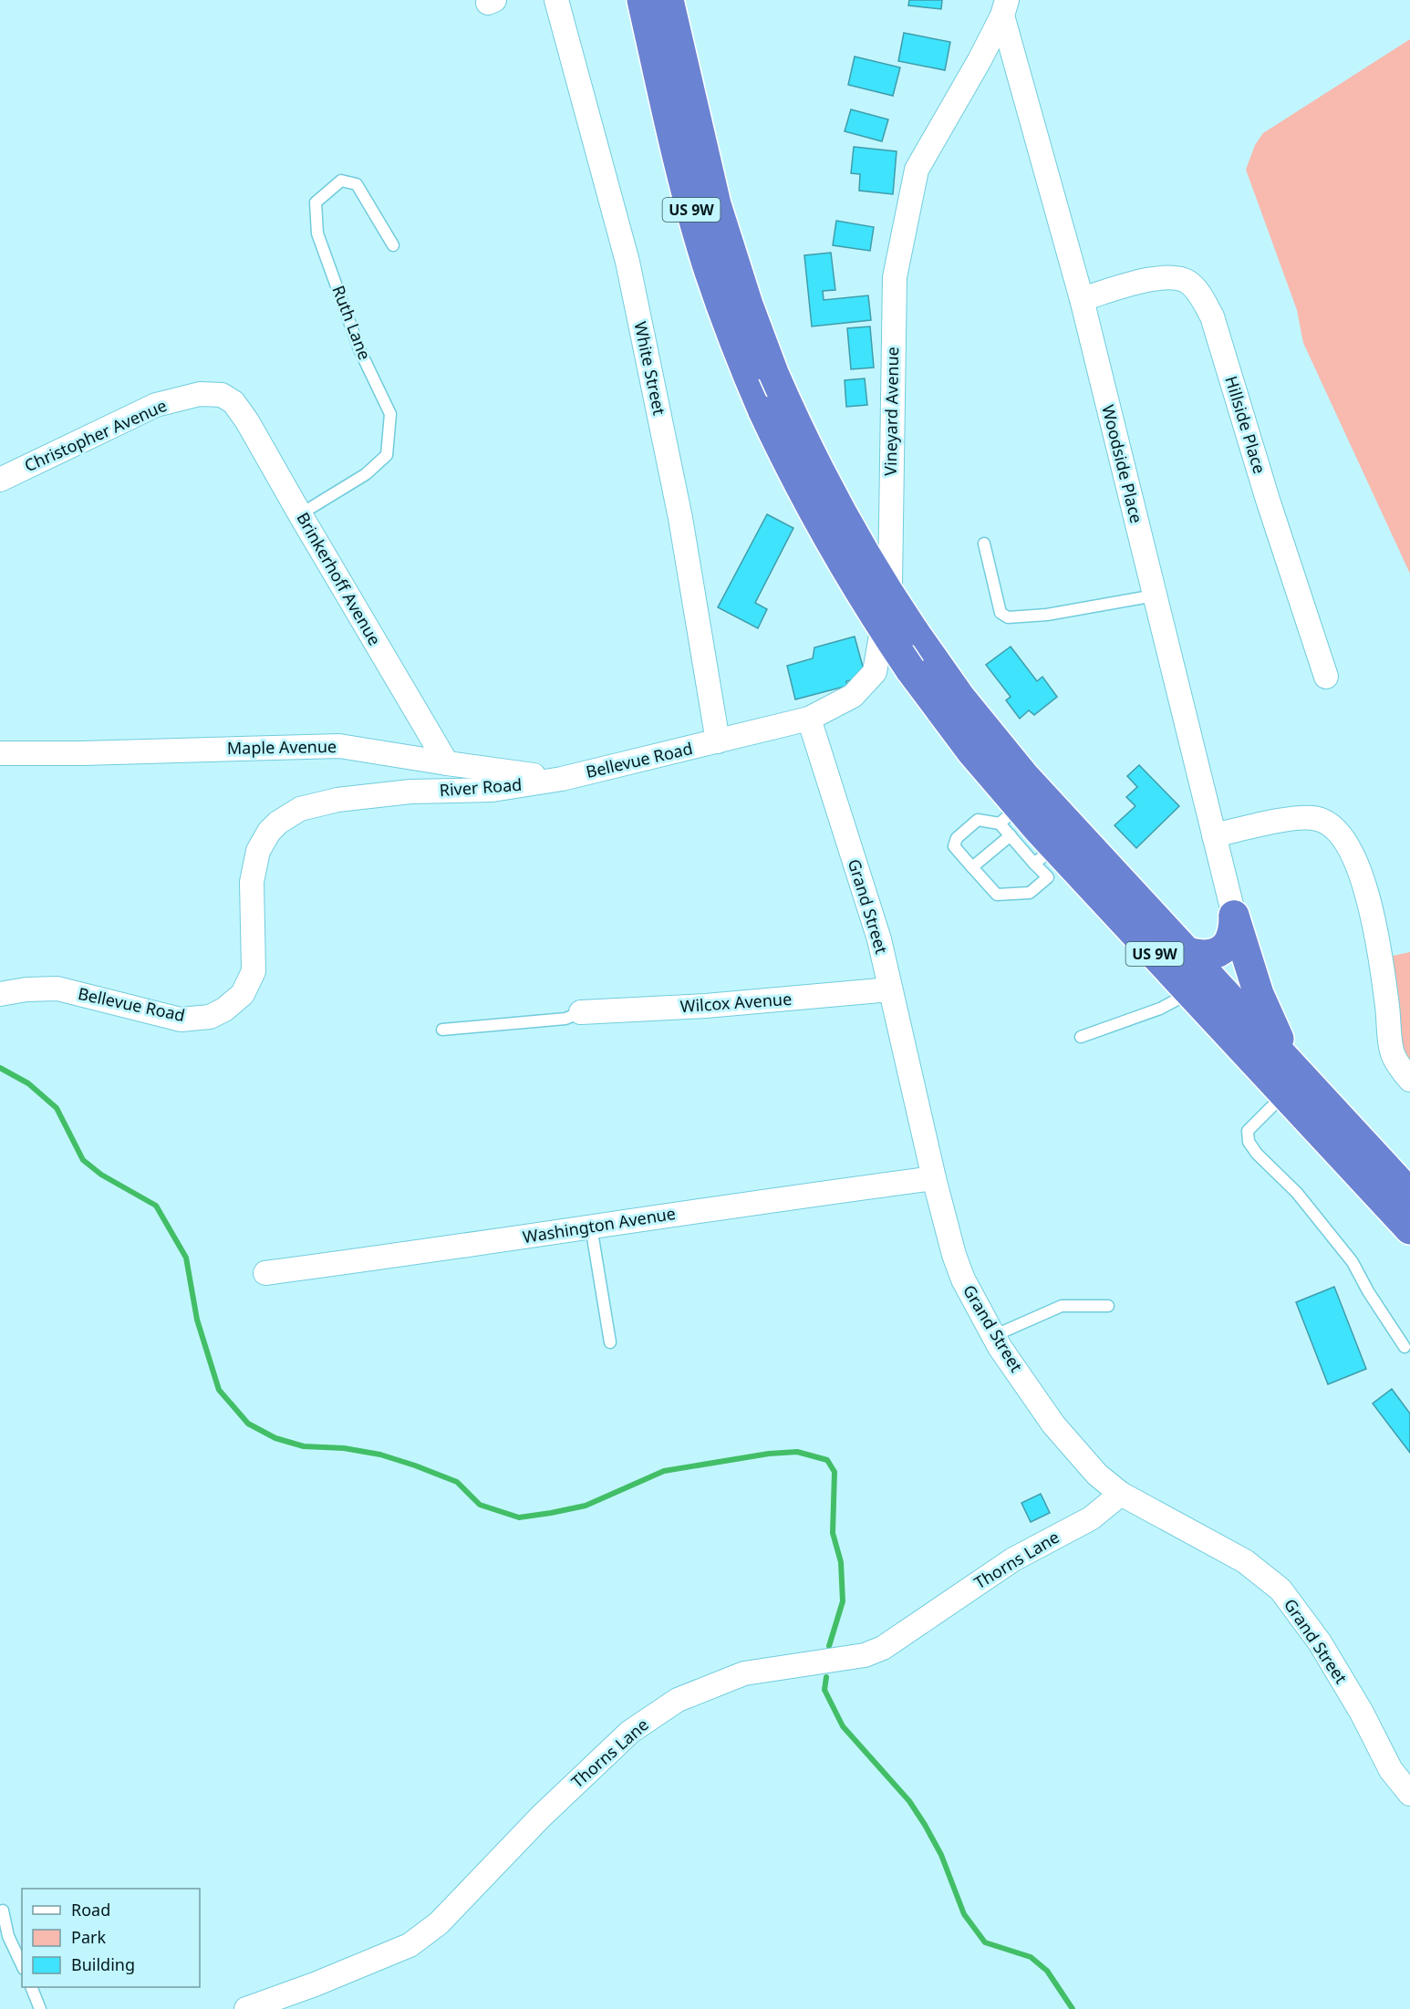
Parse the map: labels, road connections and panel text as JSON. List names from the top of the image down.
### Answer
{
  "streets": {
    "highway": ["US 9W"],
    "street": [
      "White Street",
      "Vineyard Avenue",
      "Hillside Place",
      "Christopher Avenue",
      "Woodside Place",
      "Brinkerhoff Avenue",
      "Maple Avenue",
      "Bellevue Road",
      "River Road",
      "Grand Street",
      "Wilcox Avenue",
      "Washington Avenue",
      "Thorns Lane"
    ],
    "lane": ["Ruth Lane"]
  },
  "crossings": [
    ["Ruth Lane", "Brinkerhoff Avenue"],
    ["White Street", "Vineyard Avenue"],
    ["White Street", "Bellevue Road"],
    ["Vineyard Avenue", "Woodside Place"],
    ["Vineyard Avenue", "Bellevue Road"],
    ["Vineyard Avenue", "Grand Street"],
    ["Hillside Place", "Woodside Place"],
    ["Christopher Avenue", "Brinkerhoff Avenue"],
    ["Brinkerhoff Avenue", "Maple Avenue"],
    ["Maple Avenue", "Bellevue Road"],
    ["Maple Avenue", "River Road"],
    ["Bellevue Road", "River Road"],
    ["Grand Street", "Wilcox Avenue"],
    ["Grand Street", "Washington Avenue"],
    ["Grand Street", "Thorns Lane"]
  ],
  "legend": ["Road", "Park", "Building"]
}
